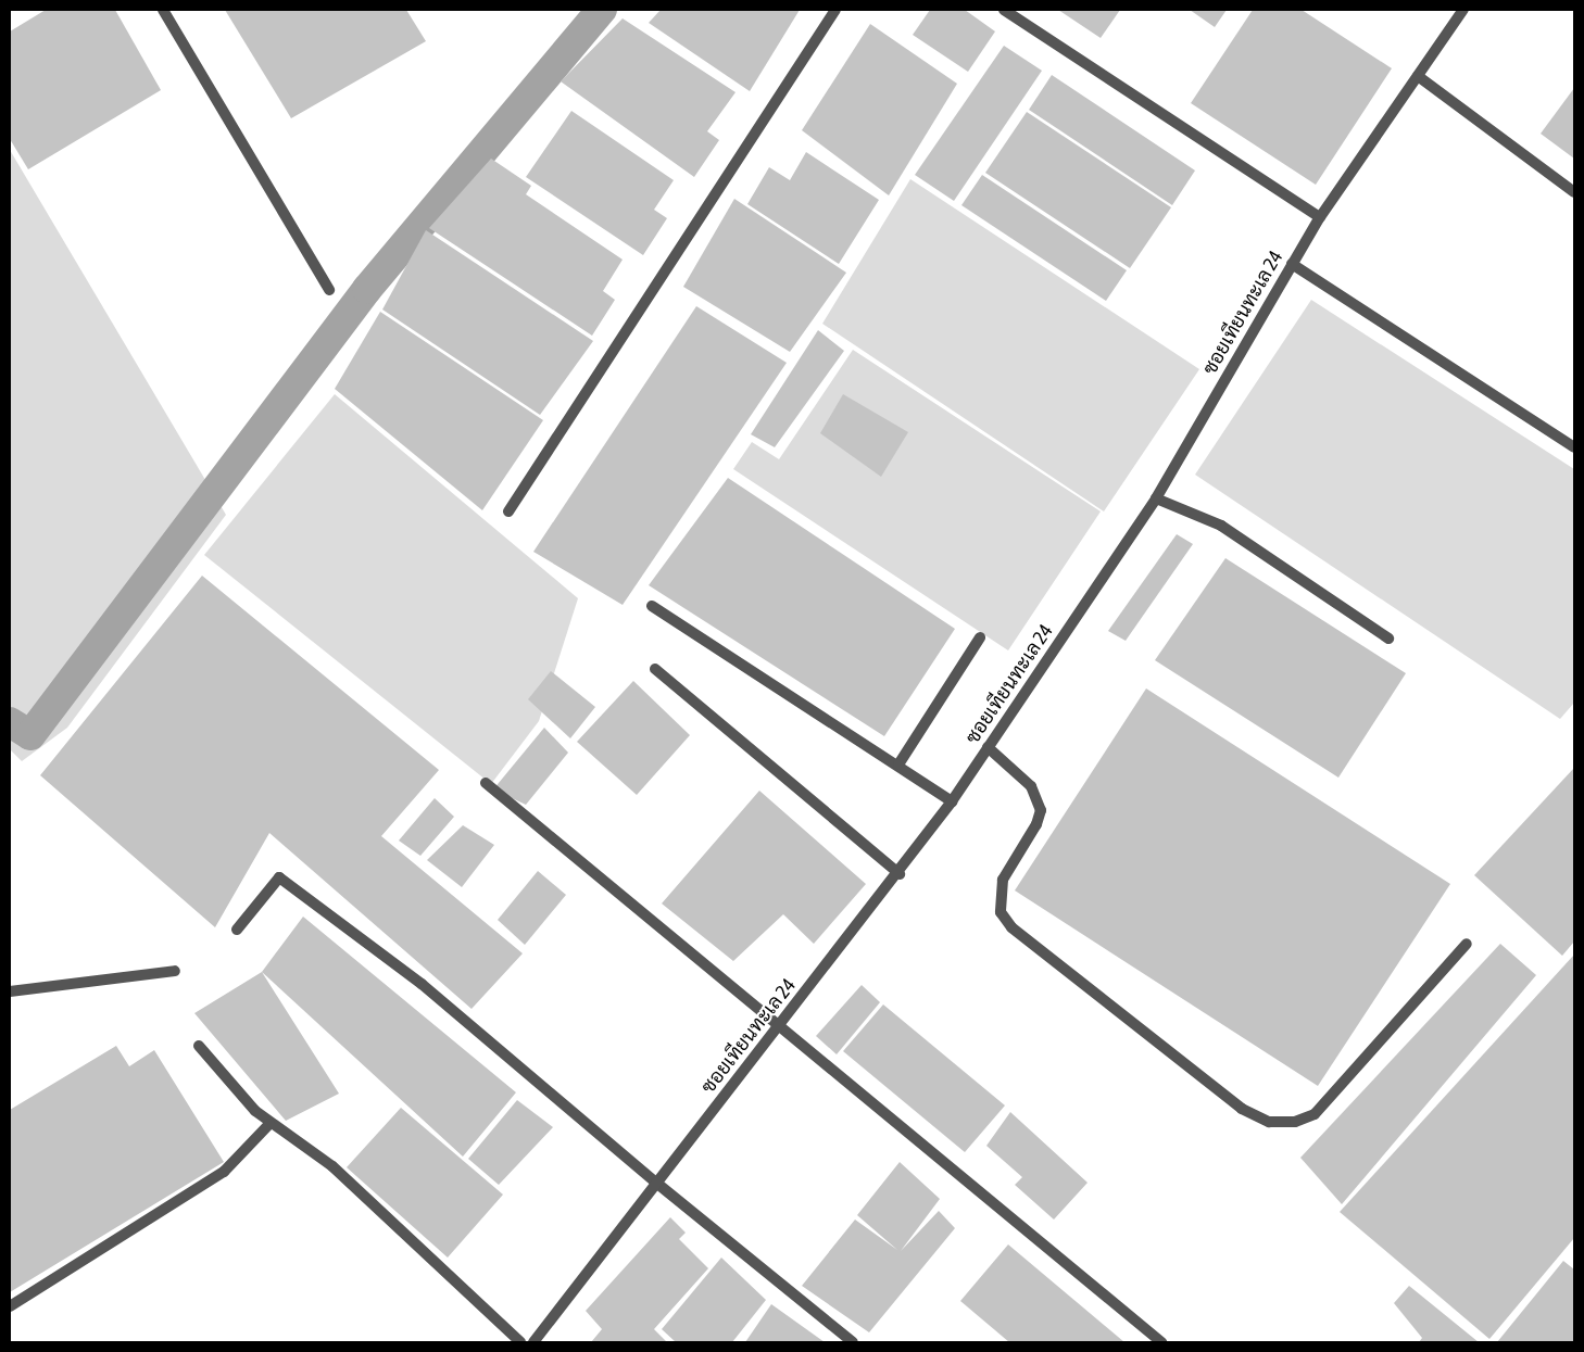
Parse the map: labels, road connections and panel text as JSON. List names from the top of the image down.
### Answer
{
  "streets": {
    "street": ["ซอยเทียนทะเล 24"]
  }
}
